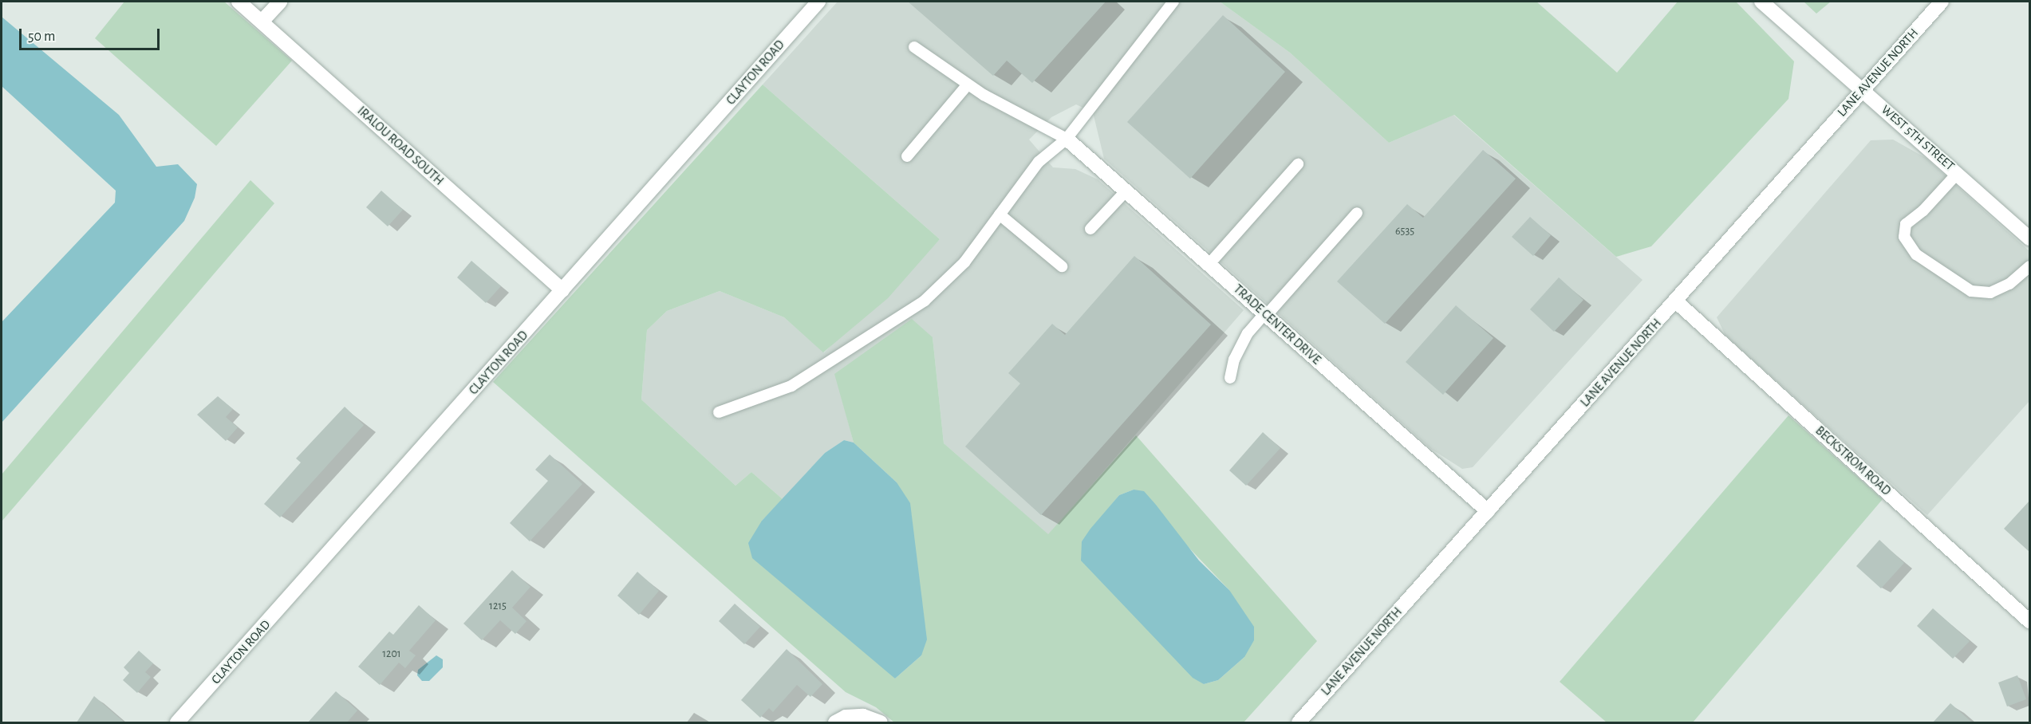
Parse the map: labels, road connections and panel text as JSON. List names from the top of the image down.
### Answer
{
  "streets": {
    "street": [
      "CLAYTON ROAD",
      "LANE AVENUE NORTH",
      "WEST 5TH STREET",
      "IRALOU ROAD SOUTH",
      "TRADE CENTER DRIVE",
      "BECKSTROM ROAD"
    ]
  },
  "crossings": [
    ["CLAYTON ROAD", "IRALOU ROAD SOUTH"],
    ["LANE AVENUE NORTH", "WEST 5TH STREET"],
    ["LANE AVENUE NORTH", "TRADE CENTER DRIVE"],
    ["LANE AVENUE NORTH", "BECKSTROM ROAD"]
  ],
  "house_numbers": ["6535", "1215", "1201"],
  "scale_bar": "50 m"
}
